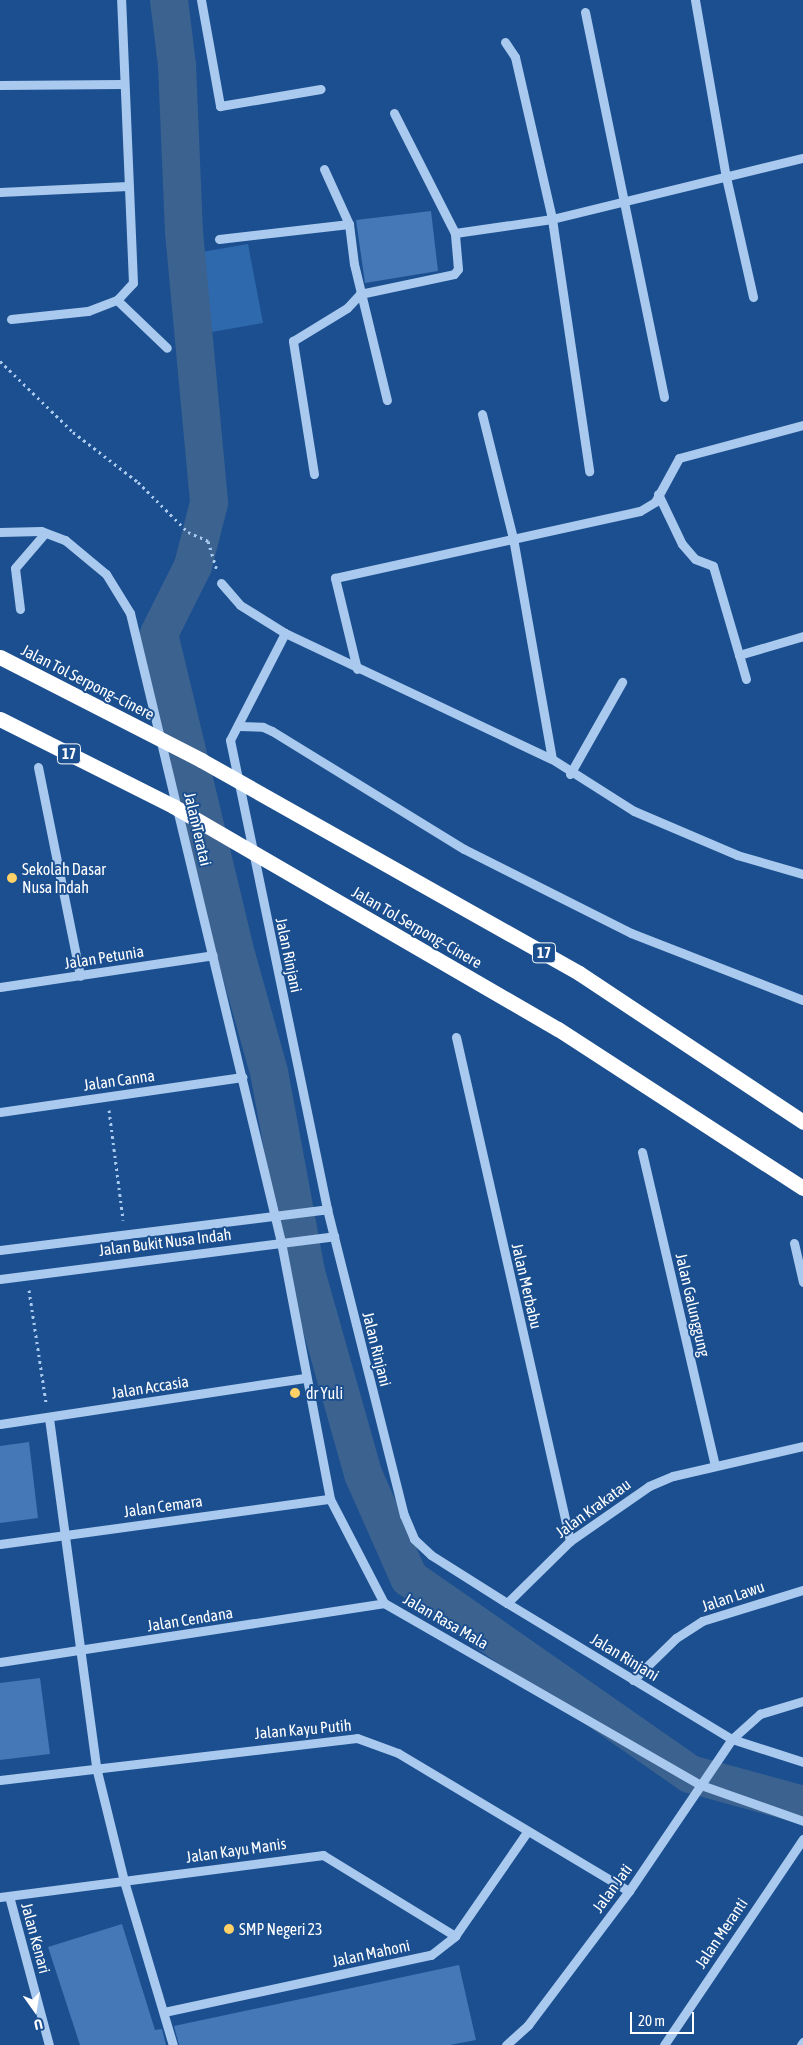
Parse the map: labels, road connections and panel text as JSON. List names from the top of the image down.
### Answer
{
  "streets": {
    "highway": ["Jalan Tol Serpong–Cinere", "17"],
    "street": [
      "Jalan Teratai",
      "Jalan Rinjani",
      "Jalan Petunia",
      "Jalan Canna",
      "Jalan Bukit Nusa Indah",
      "Jalan Merbabu",
      "Jalan Galunggung",
      "Jalan Accasia",
      "Jalan Cemara",
      "Jalan Krakatau",
      "Jalan Lawu",
      "Jalan Cendana",
      "Jalan Rasa Mala",
      "Jalan Kayu Putih",
      "Jalan Kayu Manis",
      "Jalan Jati",
      "Jalan Meranti",
      "Jalan Kenari",
      "Jalan Mahoni"
    ]
  },
  "crossings": [
    ["Jalan Teratai", "Jalan Petunia"],
    ["Jalan Teratai", "Jalan Canna"],
    ["Jalan Teratai", "Jalan Bukit Nusa Indah"],
    ["Jalan Teratai", "Jalan Rasa Mala"],
    ["Jalan Rinjani", "Jalan Bukit Nusa Indah"],
    ["Jalan Rinjani", "Jalan Krakatau"],
    ["Jalan Rinjani", "Jalan Lawu"],
    ["Jalan Rinjani", "Jalan Jati"],
    ["Jalan Bukit Nusa Indah", "Jalan Rasa Mala"],
    ["Jalan Merbabu", "Jalan Krakatau"],
    ["Jalan Galunggung", "Jalan Krakatau"],
    ["Jalan Accasia", "Jalan Rasa Mala"],
    ["Jalan Cemara", "Jalan Rasa Mala"],
    ["Jalan Cendana", "Jalan Rasa Mala"],
    ["Jalan Rasa Mala", "Jalan Jati"],
    ["Jalan Kayu Putih", "Jalan Jati"],
    ["Jalan Kayu Putih", "Jalan Mahoni"],
    ["Jalan Kayu Manis", "Jalan Kenari"],
    ["Jalan Kayu Manis", "Jalan Mahoni"]
  ],
  "places": ["Sekolah Dasar Nusa Indah", "dr Yuli", "SMP Negeri 23"],
  "scale_bar": "20 m",
  "north": "bottom"
}
